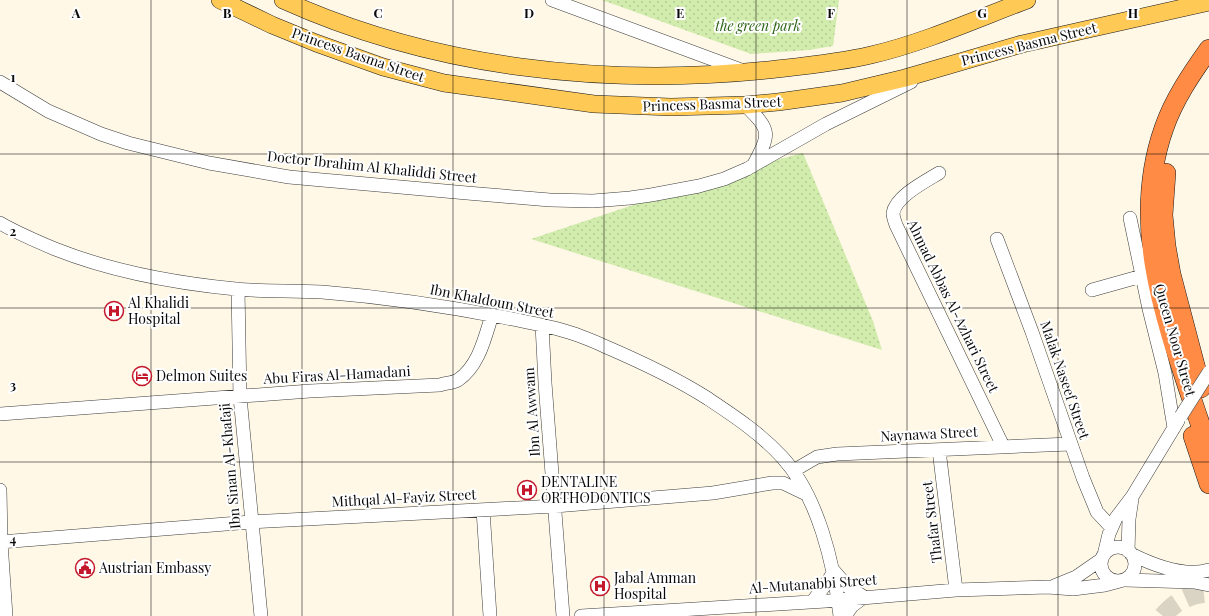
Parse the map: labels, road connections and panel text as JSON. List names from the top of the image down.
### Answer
{
  "streets": {
    "highway": ["Queen Noor Street"],
    "main road": ["Princess Basma Street"],
    "street": [
      "Doctor Ibrahim Al Khaliddi Street",
      "Ibn Khaldoun Street",
      "Ahmad Abbas Al-Azhari Street",
      "Abu Firas Al-Hamadani",
      "Malak Naseef Street",
      "Ibn Al Awwam",
      "Naynawa Street",
      "Ibn Sinan Al-Khafaji",
      "Mithqal Al-Fayiz Street",
      "Thafar Street",
      "Al-Mutanabbi Street"
    ]
  },
  "crossings": [
    ["Princess Basma Street", "Doctor Ibrahim Al Khaliddi Street"],
    ["Ibn Khaldoun Street", "Abu Firas Al-Hamadani"],
    ["Ibn Khaldoun Street", "Ibn Al Awwam"],
    ["Ibn Khaldoun Street", "Naynawa Street"],
    ["Ibn Khaldoun Street", "Ibn Sinan Al-Khafaji"],
    ["Ibn Khaldoun Street", "Mithqal Al-Fayiz Street"],
    ["Ibn Khaldoun Street", "Al-Mutanabbi Street"],
    ["Ahmad Abbas Al-Azhari Street", "Naynawa Street"],
    ["Abu Firas Al-Hamadani", "Ibn Sinan Al-Khafaji"],
    ["Malak Naseef Street", "Naynawa Street"],
    ["Ibn Al Awwam", "Mithqal Al-Fayiz Street"],
    ["Naynawa Street", "Thafar Street"],
    ["Ibn Sinan Al-Khafaji", "Mithqal Al-Fayiz Street"],
    ["Thafar Street", "Al-Mutanabbi Street"]
  ],
  "parks": ["the green park"],
  "places": {
    "hospital": ["Al Khalidi Hospital", "DENTALINE ORTHODONTICS", "Jabal Amman Hospital"],
    "hotel": ["Delmon Suites"],
    "public building": ["Austrian Embassy"]
  },
  "grid": {
    "columns": [
      "A",
      "B",
      "C",
      "D",
      "E",
      "F",
      "G",
      "H"
    ],
    "rows": [
      "1",
      "2",
      "3",
      "4"
    ]
  }
}
